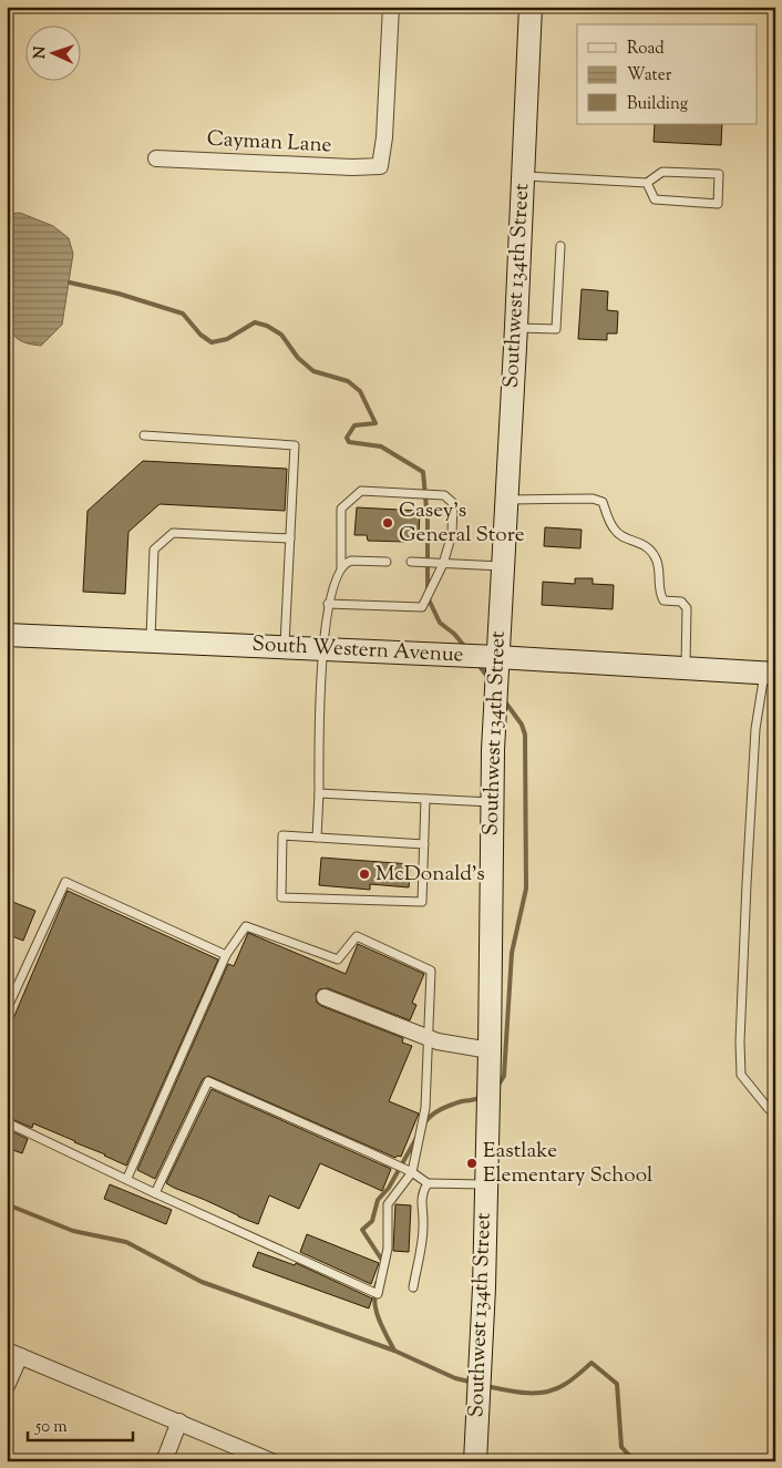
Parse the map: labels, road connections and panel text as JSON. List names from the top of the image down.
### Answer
{
  "streets": {
    "main road": ["Southwest 134th Street", "South Western Avenue"],
    "street": ["Cayman Lane"]
  },
  "crossings": [
    ["Southwest 134th Street", "South Western Avenue"]
  ],
  "places": ["Casey's General Store", "McDonald's", "Eastlake Elementary School"],
  "legend": ["Road", "Water", "Building"],
  "scale_bar": "50 m",
  "north": "left"
}
